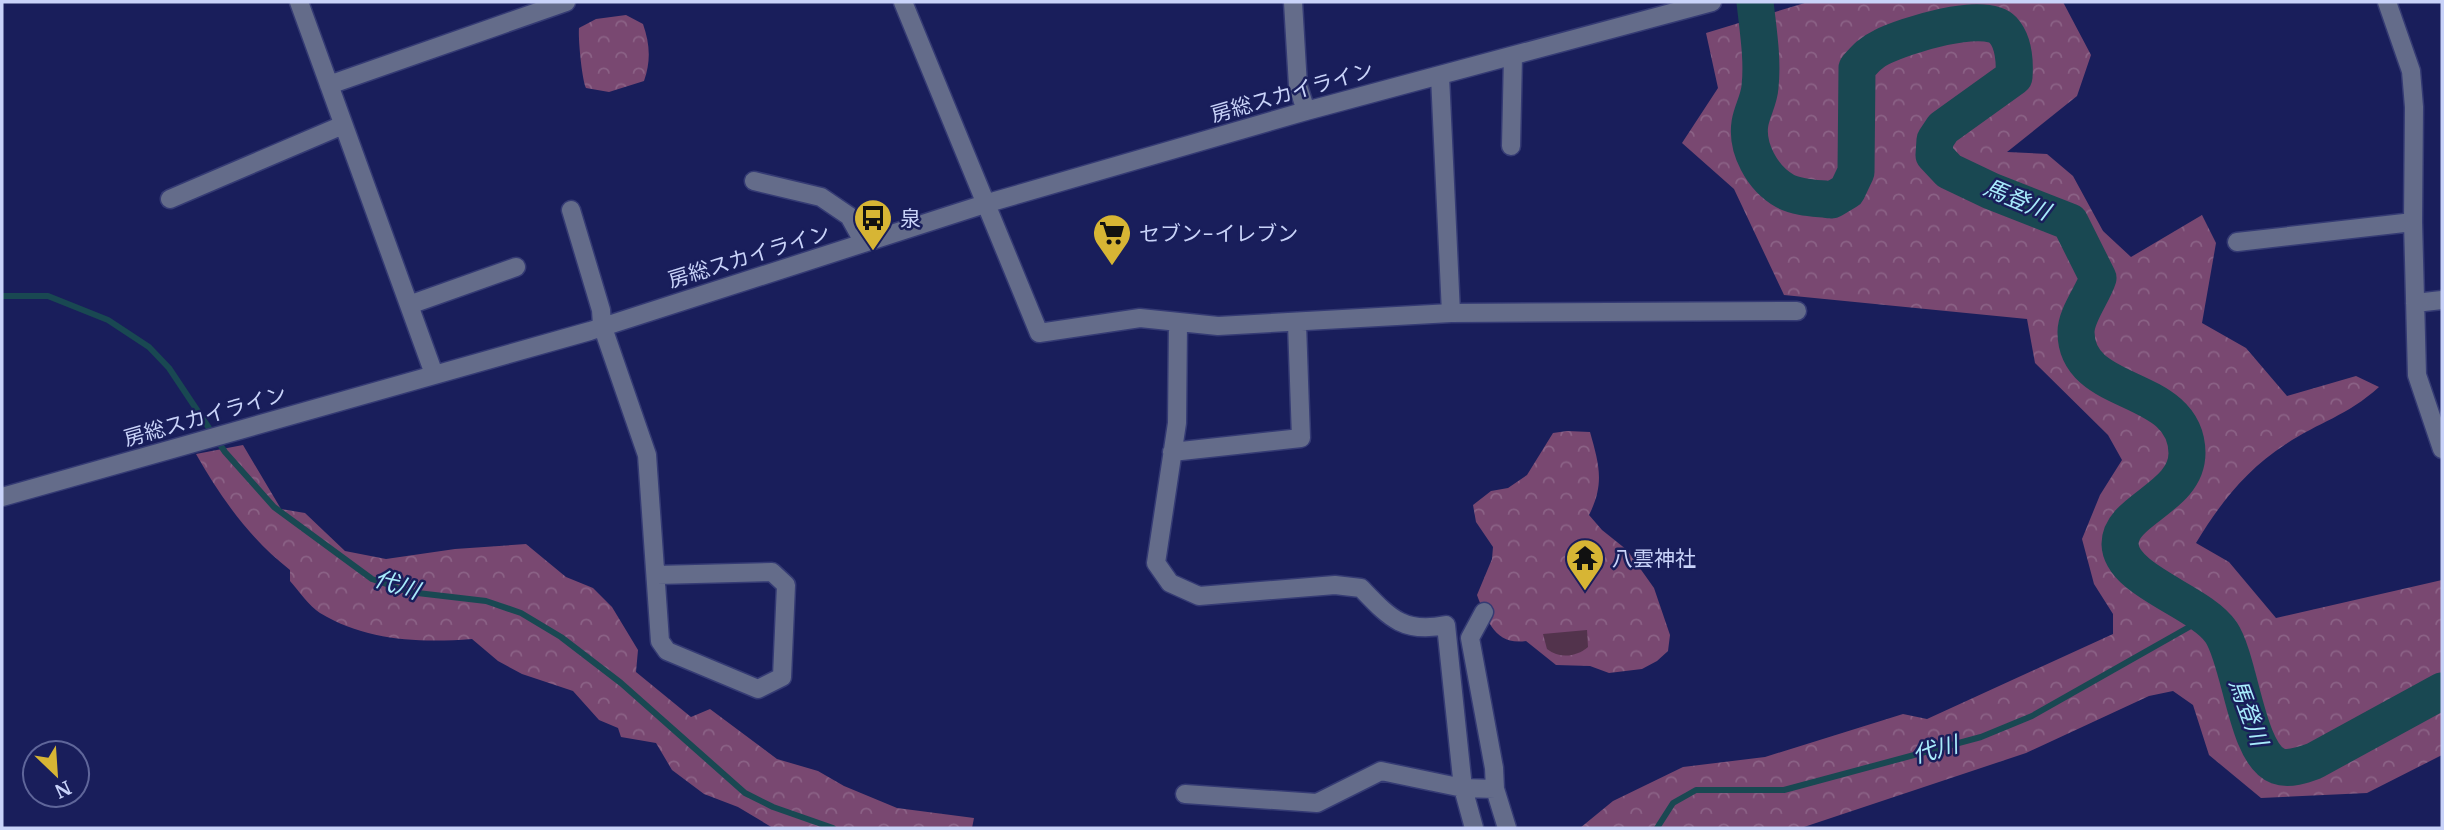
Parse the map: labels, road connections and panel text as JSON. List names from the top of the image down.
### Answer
{
  "streets": {
    "street": ["房総スカイライン"]
  },
  "water": ["馬登川", "代川"],
  "places": {
    "bus stop": ["泉"],
    "supermarket": ["セブン-イレブン"],
    "temple": ["八雲神社"]
  },
  "north": "bottom right"
}
